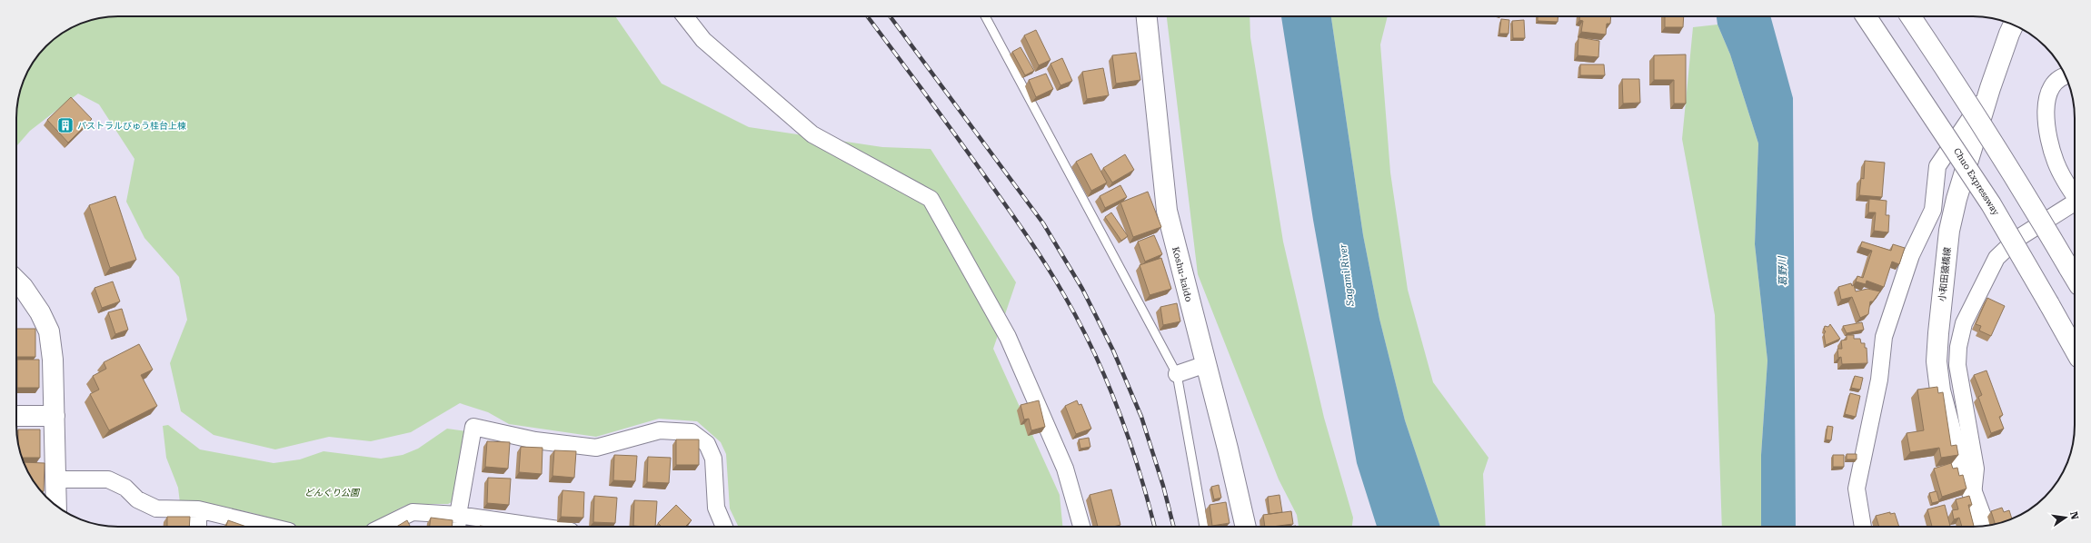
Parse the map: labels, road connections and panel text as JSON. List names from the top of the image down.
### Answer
{
  "streets": {
    "main road": ["Chuo Expressway", "Koshu-kaido", "小和田猿橋線"]
  },
  "water": ["葛野川", "Sagami River"],
  "parks": ["どんぐり公園"],
  "places": {
    "building": ["パストラルびゅう桂台上棟"]
  },
  "north": "right"
}
